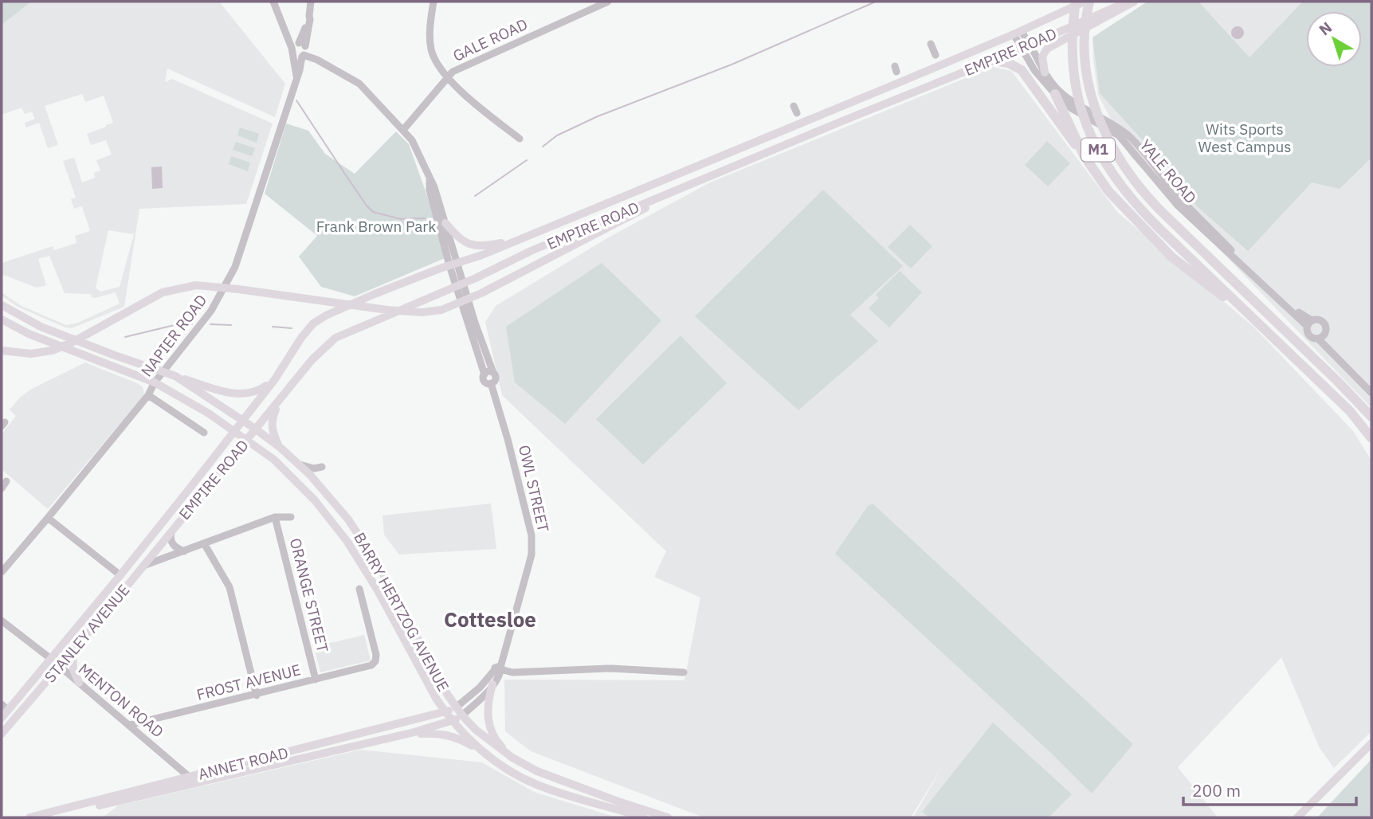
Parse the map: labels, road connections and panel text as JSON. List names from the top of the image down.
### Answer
{
  "streets": {
    "highway": ["M1"],
    "main road": [
      "EMPIRE ROAD",
      "BARRY HERTZOG AVENUE",
      "STANLEY AVENUE",
      "ANNET ROAD"
    ],
    "street": [
      "GALE ROAD",
      "YALE ROAD",
      "NAPIER ROAD",
      "OWL STREET",
      "ORANGE STREET",
      "FROST AVENUE",
      "MENTON ROAD"
    ]
  },
  "crossings": [
    ["EMPIRE ROAD", "YALE ROAD"],
    ["EMPIRE ROAD", "BARRY HERTZOG AVENUE"],
    ["EMPIRE ROAD", "STANLEY AVENUE"],
    ["NAPIER ROAD", "BARRY HERTZOG AVENUE"],
    ["OWL STREET", "BARRY HERTZOG AVENUE"],
    ["OWL STREET", "ANNET ROAD"],
    ["ORANGE STREET", "FROST AVENUE"],
    ["BARRY HERTZOG AVENUE", "ANNET ROAD"],
    ["STANLEY AVENUE", "MENTON ROAD"],
    ["FROST AVENUE", "MENTON ROAD"],
    ["MENTON ROAD", "ANNET ROAD"]
  ],
  "districts": ["Cottesloe"],
  "parks": ["Wits Sports West Campus", "Frank Brown Park"],
  "scale_bar": "200 m",
  "north": "top left"
}
